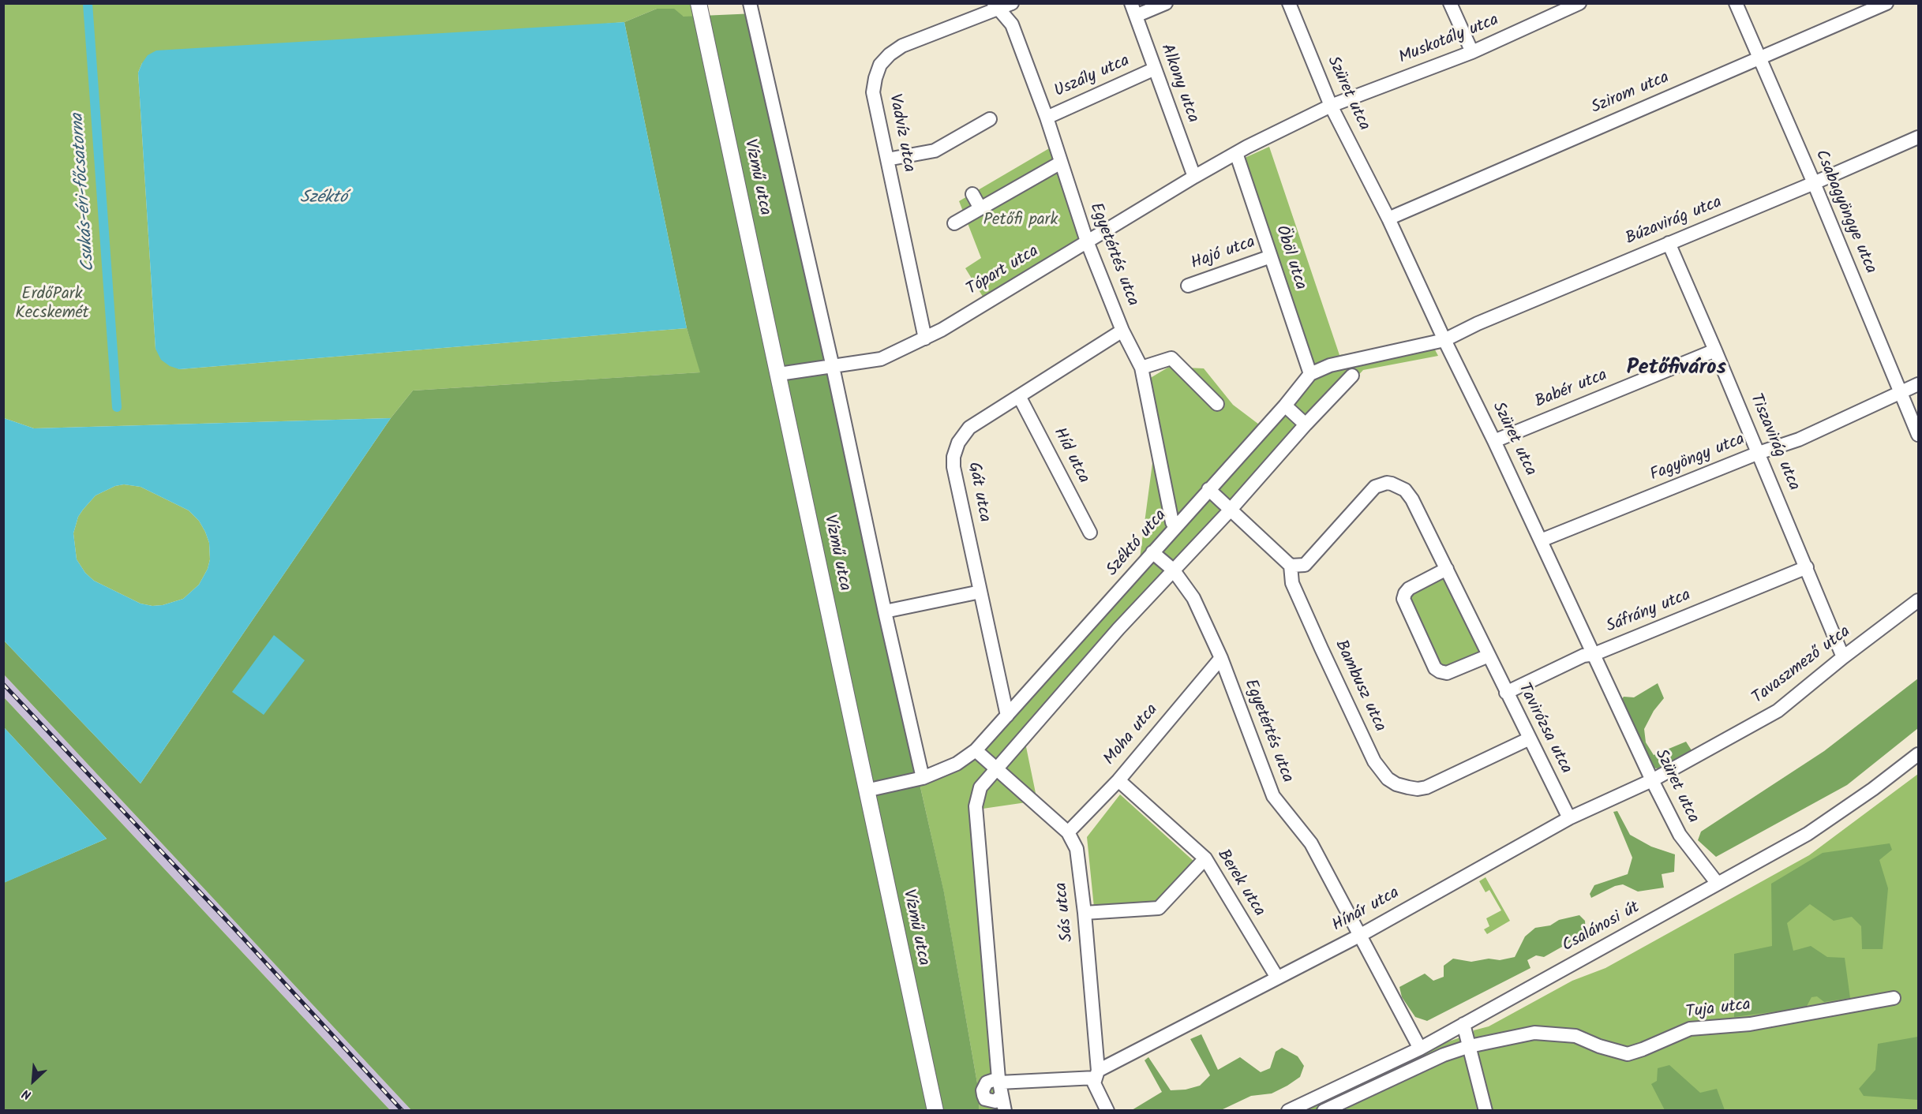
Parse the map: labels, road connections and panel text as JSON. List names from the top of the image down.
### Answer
{
  "streets": {
    "main road": ["Vízmű utca"],
    "street": [
      "Muskotály utca",
      "Uszály utca",
      "Alkony utca",
      "Szüret utca",
      "Szirom utca",
      "Vadvíz utca",
      "Csabagyöngye utca",
      "Búzavirág utca",
      "Hajó utca",
      "Egyetértés utca",
      "Öböl utca",
      "Tópart utca",
      "Babér utca",
      "Tiszavirág utca",
      "Híd utca",
      "Fagyöngy utca",
      "Gát utca",
      "Széktó utca",
      "Sáfrány utca",
      "Tavaszmező utca",
      "Bambusz utca",
      "Tavirózsa utca",
      "Moha utca",
      "Berek utca",
      "Hínár utca",
      "Sás utca",
      "Csalánosi út",
      "Tuja utca"
    ]
  },
  "crossings": [
    ["Muskotály utca", "Szüret utca"],
    ["Muskotály utca", "Tópart utca"],
    ["Uszály utca", "Alkony utca"],
    ["Uszály utca", "Egyetértés utca"],
    ["Alkony utca", "Tópart utca"],
    ["Szüret utca", "Szirom utca"],
    ["Szüret utca", "Búzavirág utca"],
    ["Szüret utca", "Tópart utca"],
    ["Szüret utca", "Babér utca"],
    ["Szüret utca", "Fagyöngy utca"],
    ["Szüret utca", "Széktó utca"],
    ["Szüret utca", "Sáfrány utca"],
    ["Szüret utca", "Tavaszmező utca"],
    ["Szüret utca", "Hínár utca"],
    ["Szüret utca", "Csalánosi út"],
    ["Szirom utca", "Csabagyöngye utca"],
    ["Vadvíz utca", "Egyetértés utca"],
    ["Vadvíz utca", "Tópart utca"],
    ["Vízmű utca", "Tópart utca"],
    ["Vízmű utca", "Széktó utca"],
    ["Csabagyöngye utca", "Búzavirág utca"],
    ["Csabagyöngye utca", "Fagyöngy utca"],
    ["Búzavirág utca", "Tiszavirág utca"],
    ["Búzavirág utca", "Széktó utca"],
    ["Hajó utca", "Öböl utca"],
    ["Egyetértés utca", "Tópart utca"],
    ["Egyetértés utca", "Gát utca"],
    ["Egyetértés utca", "Széktó utca"],
    ["Egyetértés utca", "Moha utca"],
    ["Egyetértés utca", "Hínár utca"],
    ["Egyetértés utca", "Csalánosi út"],
    ["Öböl utca", "Tópart utca"],
    ["Öböl utca", "Széktó utca"],
    ["Babér utca", "Tiszavirág utca"],
    ["Tiszavirág utca", "Fagyöngy utca"],
    ["Tiszavirág utca", "Sáfrány utca"],
    ["Tiszavirág utca", "Tavaszmező utca"],
    ["Híd utca", "Gát utca"],
    ["Gát utca", "Széktó utca"],
    ["Széktó utca", "Sás utca"],
    ["Sáfrány utca", "Tavirózsa utca"],
    ["Tavaszmező utca", "Hínár utca"],
    ["Bambusz utca", "Tavirózsa utca"],
    ["Tavirózsa utca", "Hínár utca"],
    ["Moha utca", "Berek utca"],
    ["Moha utca", "Sás utca"],
    ["Berek utca", "Hínár utca"],
    ["Hínár utca", "Sás utca"]
  ],
  "districts": ["Petőfiváros"],
  "water": ["Csukás-éri-főcsatorna", "Széktó"],
  "parks": ["Petőfi park", "ErdőPark Kecskemét"],
  "north": "bottom left"
}
